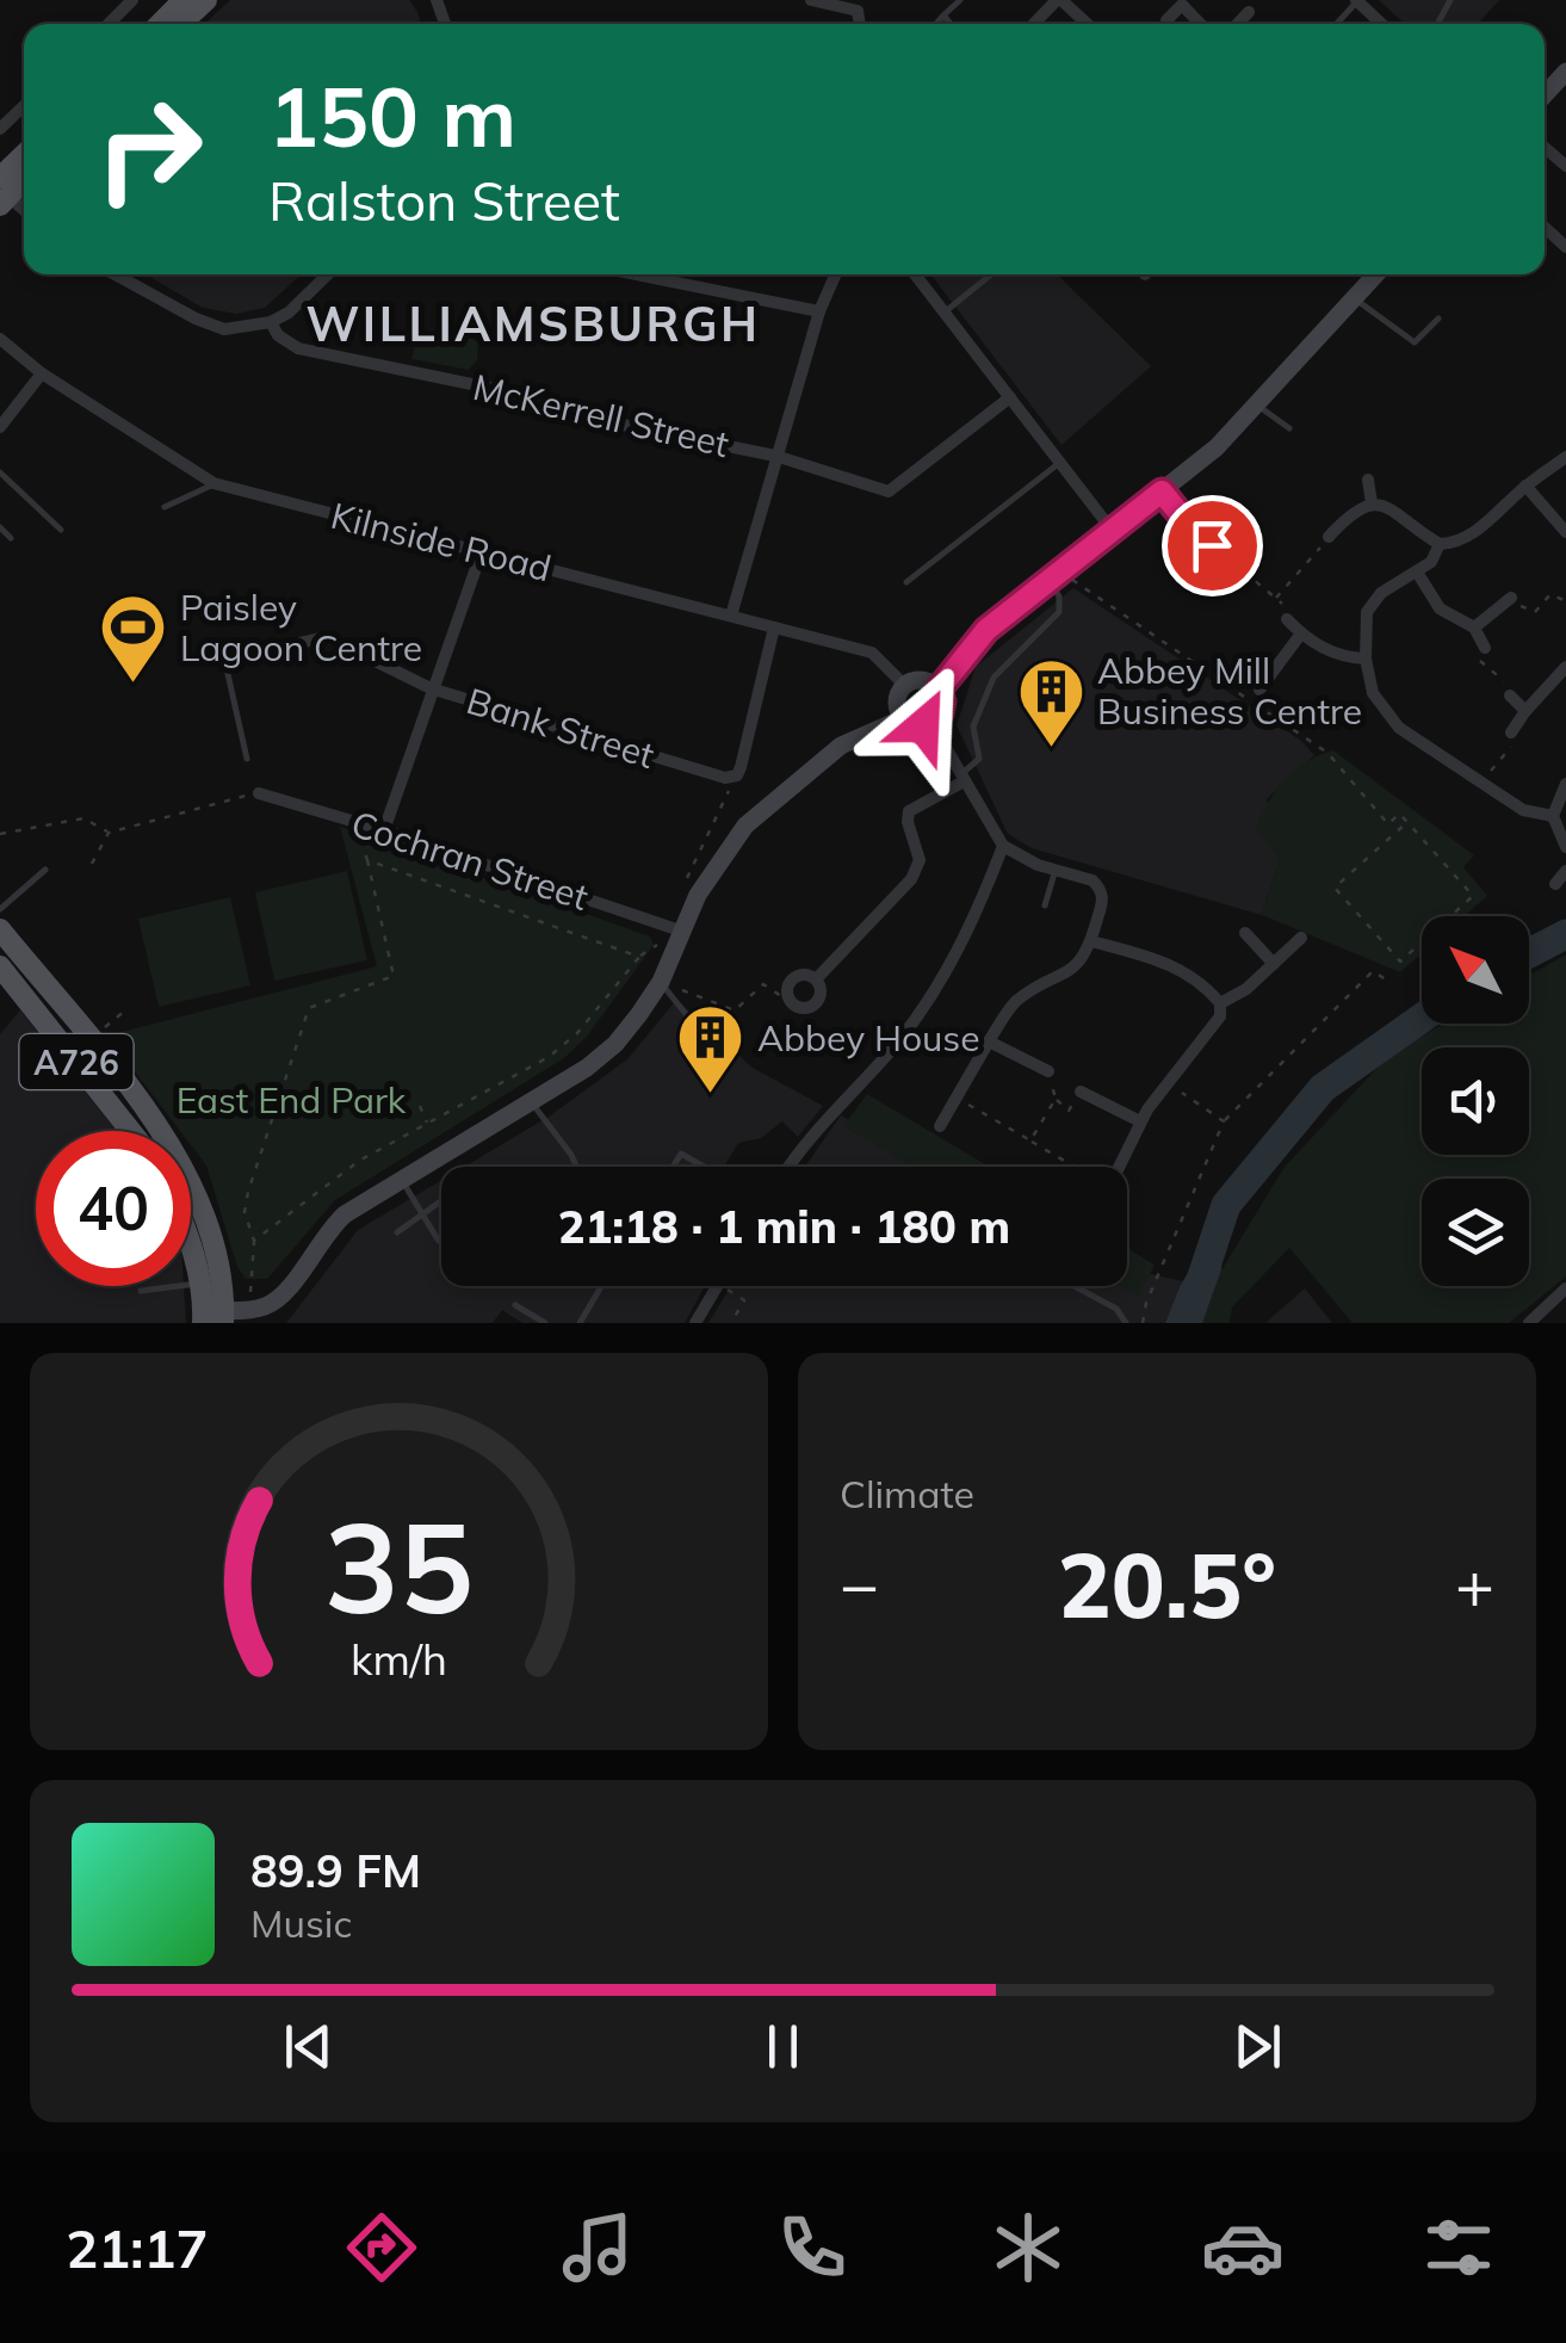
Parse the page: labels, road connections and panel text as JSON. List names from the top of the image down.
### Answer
{
  "streets": {
    "main road": ["A726"],
    "street": [
      "McKerrell Street",
      "Kilnside Road",
      "Bank Street",
      "Cochran Street"
    ]
  },
  "districts": ["WILLIAMSBURGH"],
  "parks": ["East End Park"],
  "places": {
    "sports": ["Paisley Lagoon Centre"],
    "building": ["Abbey Mill Business Centre", "Abbey House"]
  },
  "north": "top left",
  "page": {
    "turn": ["150 m", "Ralston Street"],
    "limit": "40",
    "trip": "21:18 · 1 min · 180 m",
    "tile": "Climate",
    "heat": ["−", "20.5°", "+"],
    "song": ["89.9 FM", "Music"],
    "tabs": "21:17",
    "gauge": ["35", "km/h"]
  }
}
